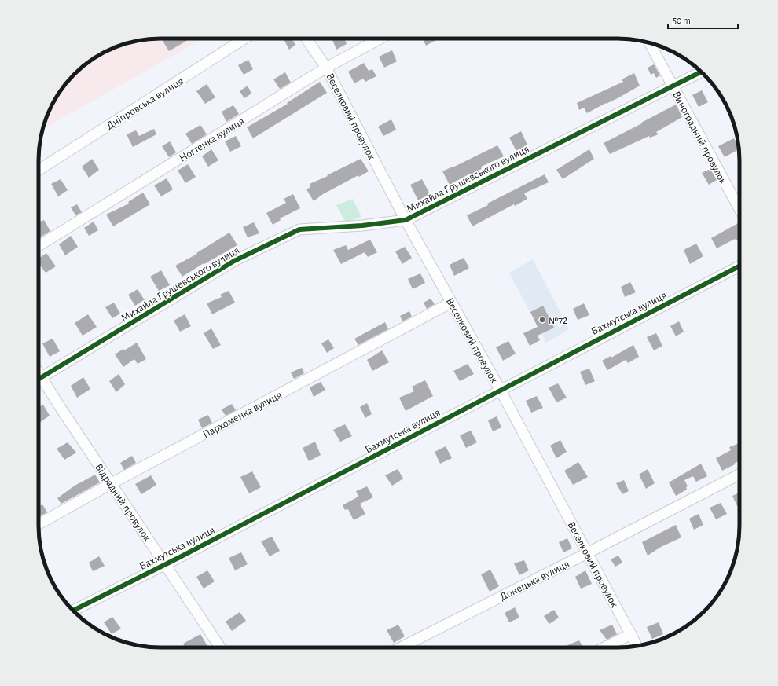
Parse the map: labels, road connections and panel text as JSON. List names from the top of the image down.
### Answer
{
  "streets": {
    "street": [
      "Дніпровська вулиця",
      "Веселковий провулок",
      "Виноградний провулок",
      "Ногтенка вулиця",
      "Михайла Грушевського вулиця",
      "Бахмутська вулиця",
      "Пархоменка вулиця",
      "Відрадний провулок",
      "Донецька вулиця"
    ]
  },
  "crossings": [
    ["Веселковий провулок", "Ногтенка вулиця"],
    ["Веселковий провулок", "Михайла Грушевського вулиця"],
    ["Веселковий провулок", "Бахмутська вулиця"],
    ["Веселковий провулок", "Пархоменка вулиця"],
    ["Веселковий провулок", "Донецька вулиця"],
    ["Виноградний провулок", "Михайла Грушевського вулиця"],
    ["Бахмутська вулиця", "Відрадний провулок"],
    ["Пархоменка вулиця", "Відрадний провулок"]
  ],
  "places": ["№72"],
  "scale_bar": "50 m"
}
